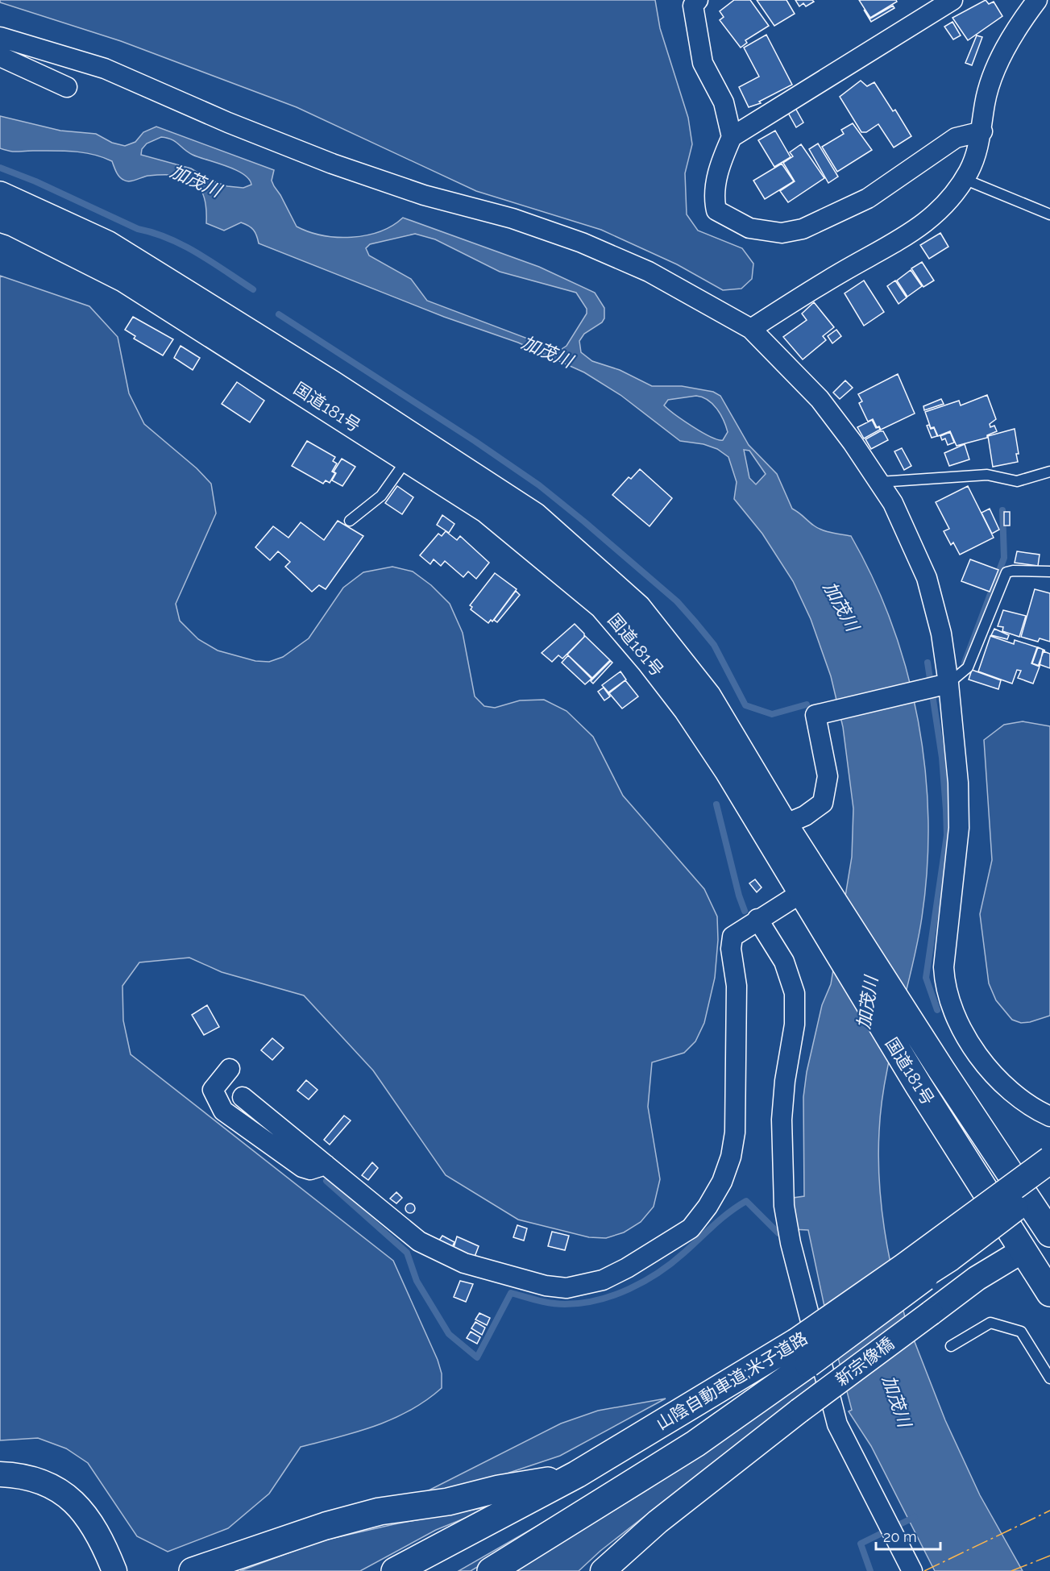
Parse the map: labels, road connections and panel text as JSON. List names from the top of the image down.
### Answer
{
  "streets": {
    "highway": ["国道181号", "山陰自動車道;米子道路"],
    "street": ["新宗像橋"]
  },
  "crossings": [
    ["国道181号", "新宗像橋"]
  ],
  "water": ["加茂川"],
  "scale_bar": "20 m"
}
